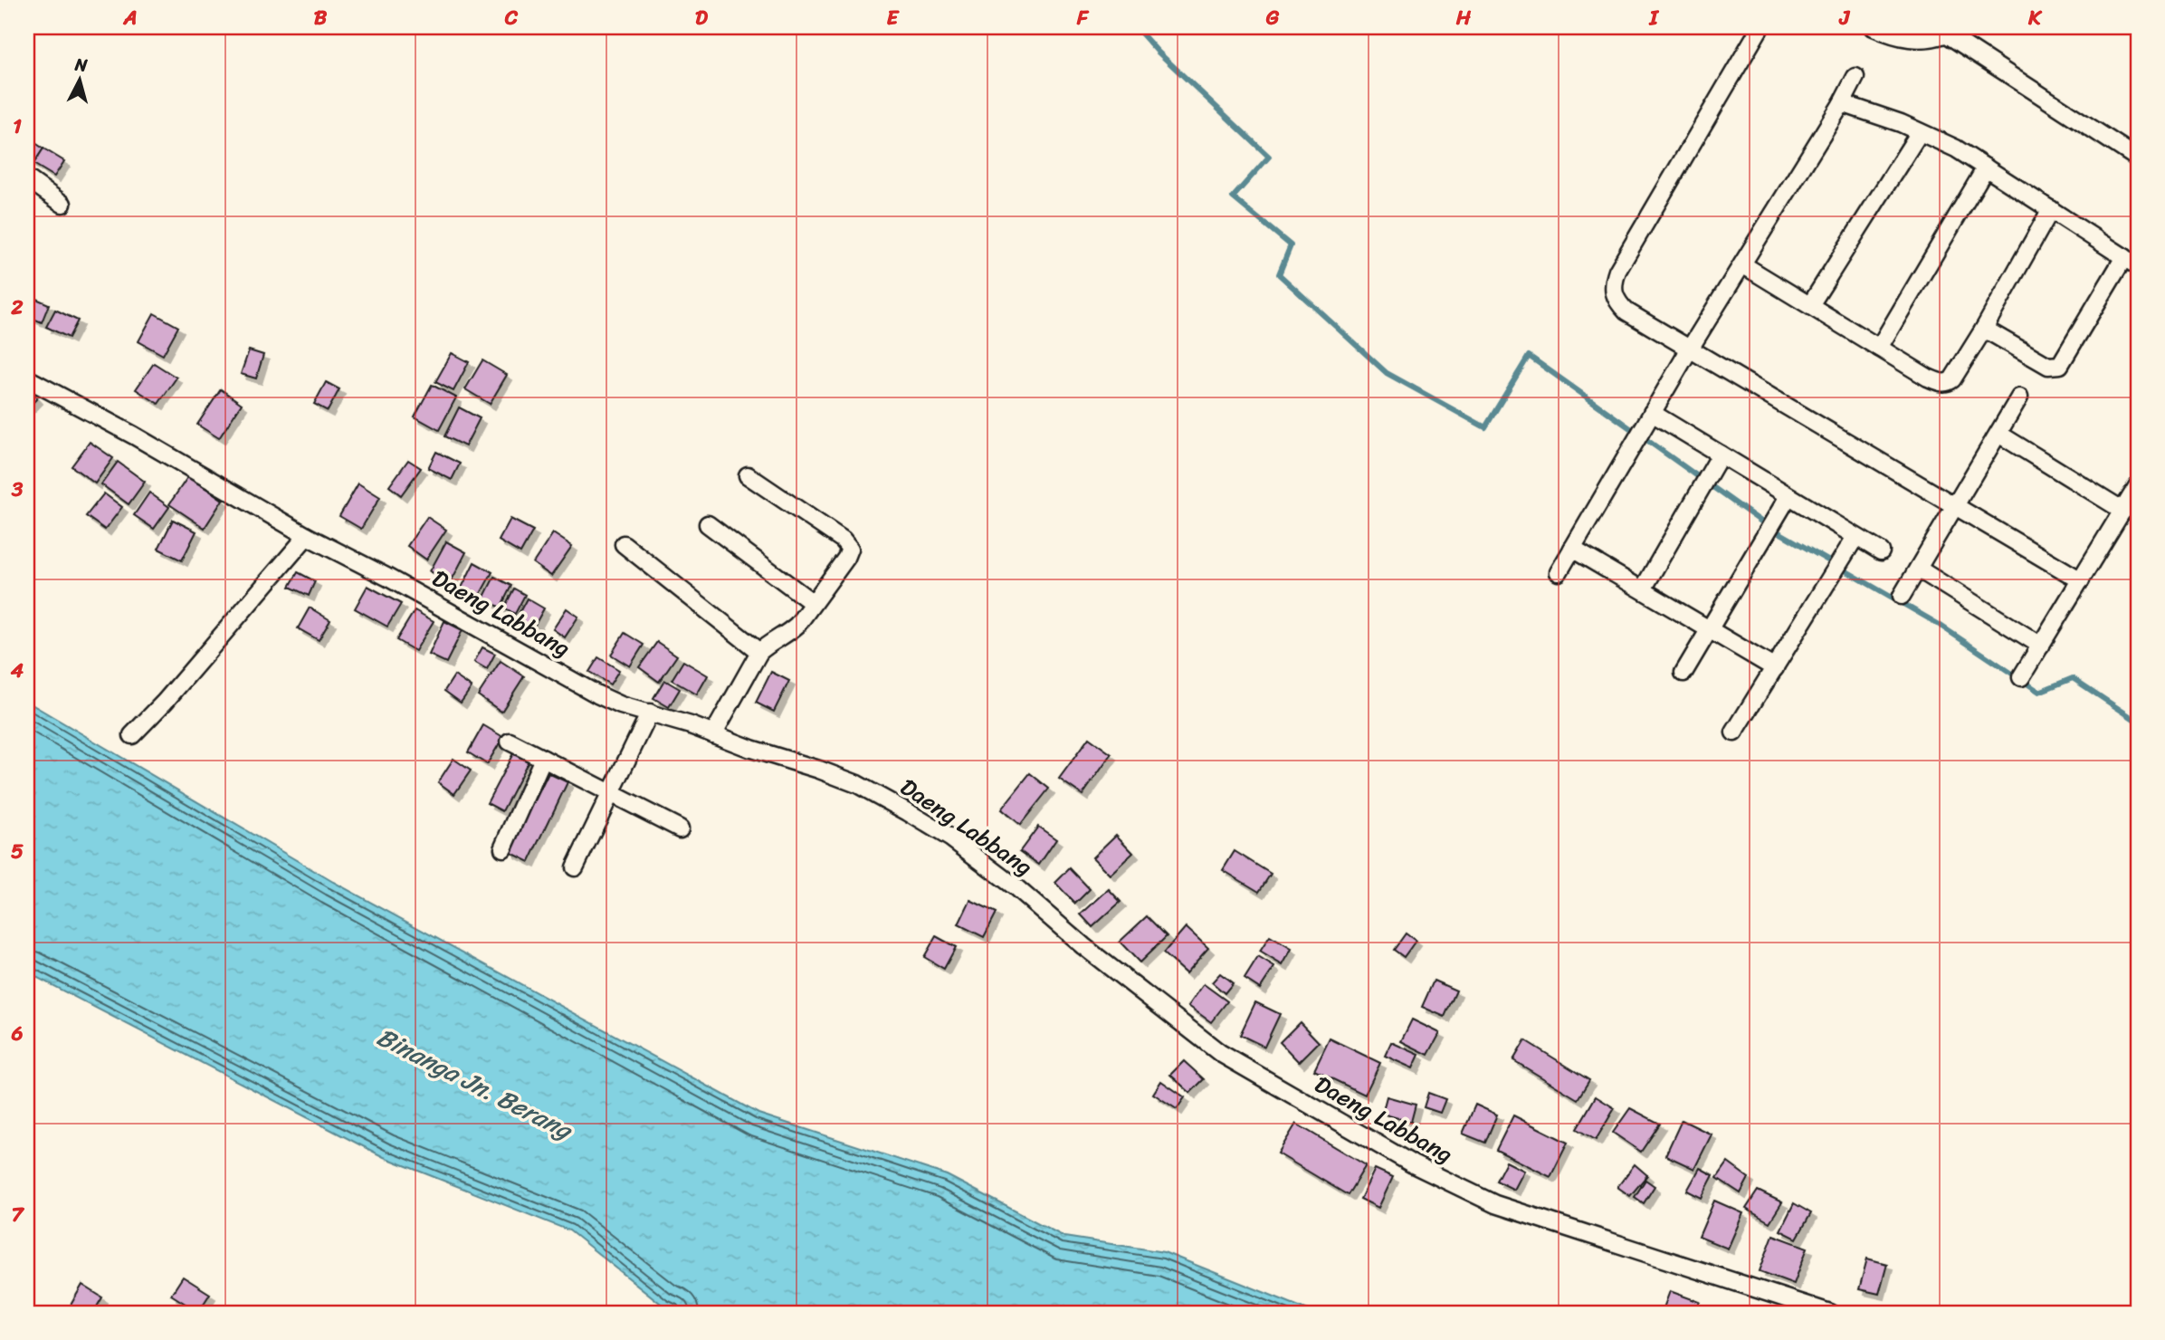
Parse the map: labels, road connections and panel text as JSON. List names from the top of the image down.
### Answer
{
  "streets": {
    "street": ["Daeng Labbang"]
  },
  "water": ["Binanga Jn. Berang"],
  "north": "top",
  "grid": {
    "columns": [
      "A",
      "B",
      "C",
      "D",
      "E",
      "F",
      "G",
      "H",
      "I",
      "J",
      "K"
    ],
    "rows": [
      "1",
      "2",
      "3",
      "4",
      "5",
      "6",
      "7"
    ]
  }
}
